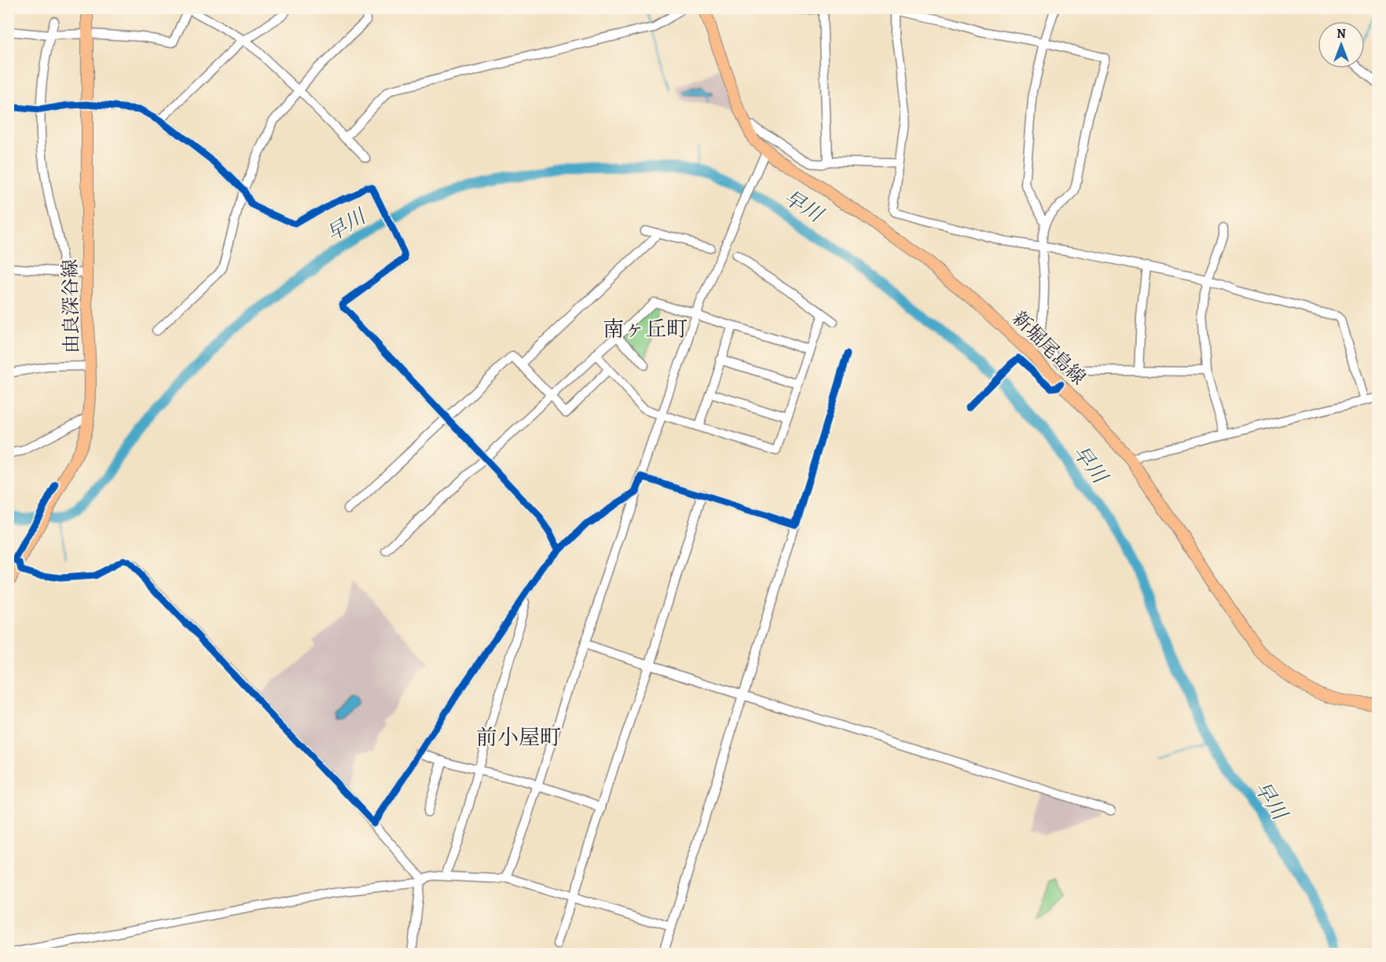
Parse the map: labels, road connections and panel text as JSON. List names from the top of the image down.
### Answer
{
  "streets": {
    "main road": ["由良深谷線", "新堀尾島線"]
  },
  "districts": ["南ヶ丘町", "前小屋町"],
  "water": ["早川"],
  "north": "top"
}
